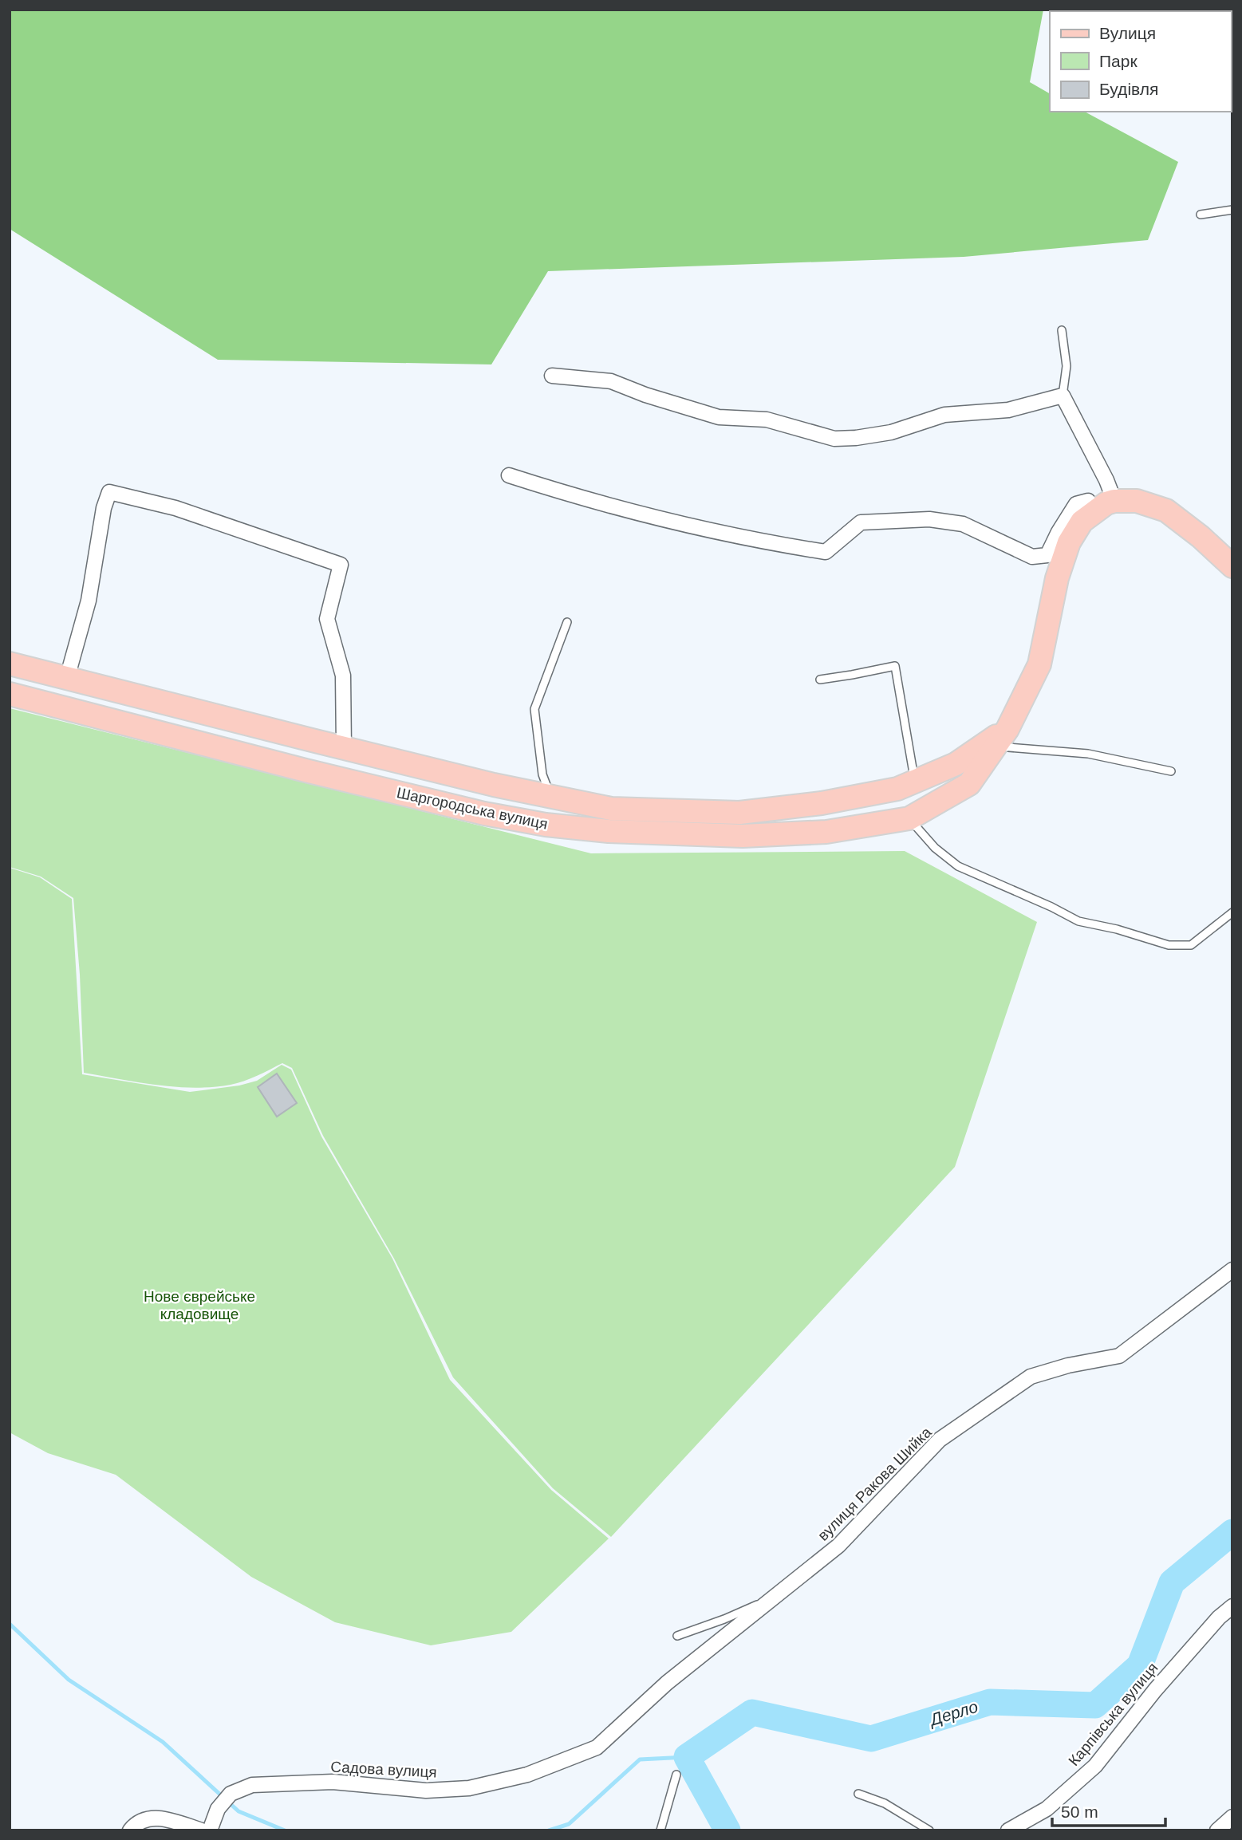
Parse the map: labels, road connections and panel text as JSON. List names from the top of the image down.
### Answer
{
  "streets": {
    "main road": ["Шаргородська вулиця"],
    "street": ["вулиця Ракова Шийка", "Карпівська вулиця", "Садова вулиця"]
  },
  "crossings": [
    ["вулиця Ракова Шийка", "Садова вулиця"]
  ],
  "water": ["Дерло"],
  "parks": ["Нове єврейське кладовище"],
  "legend": ["Вулиця", "Парк", "Будівля"],
  "scale_bar": "50 m"
}
